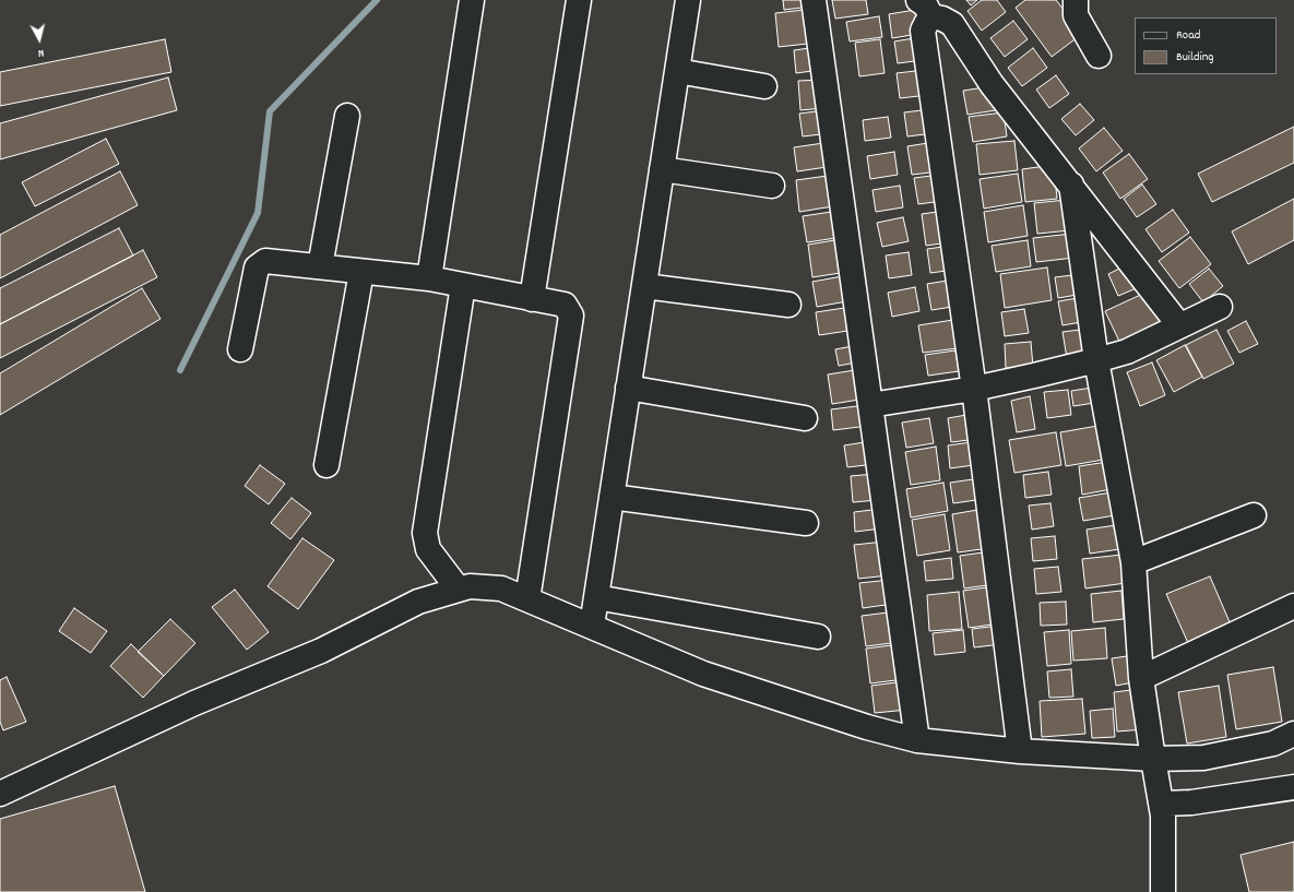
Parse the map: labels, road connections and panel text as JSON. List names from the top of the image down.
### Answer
{
  "legend": ["Road", "Building"],
  "north": "bottom"
}
